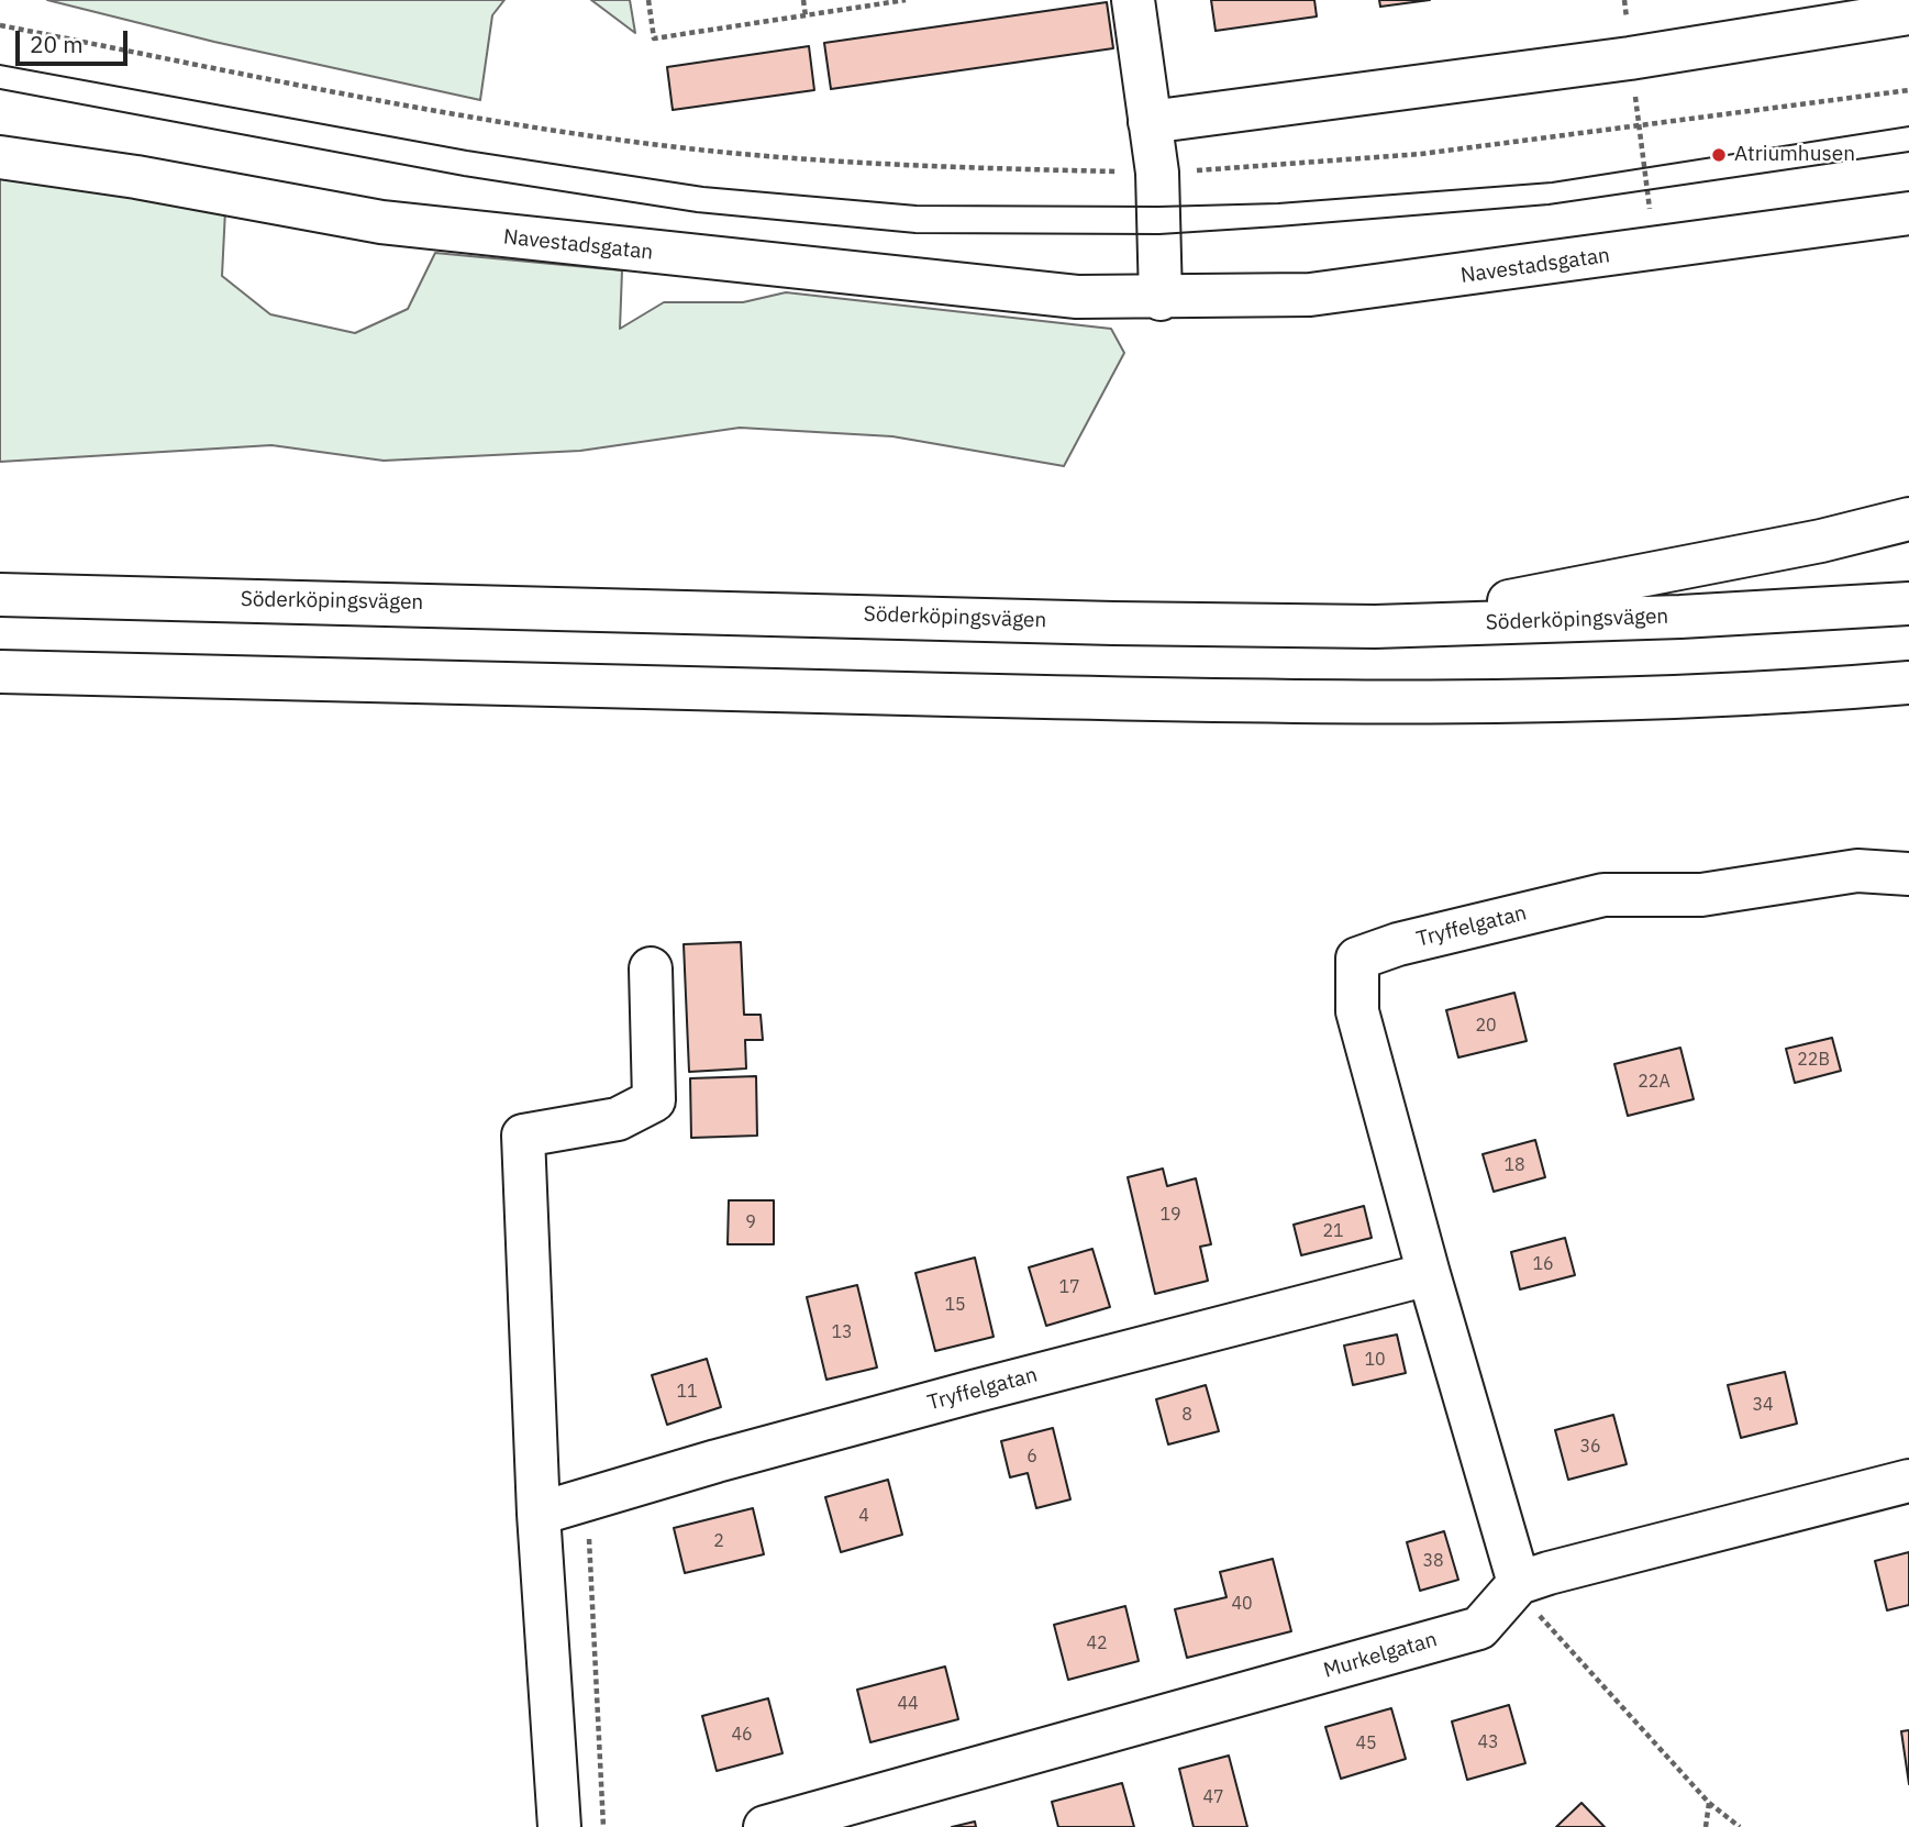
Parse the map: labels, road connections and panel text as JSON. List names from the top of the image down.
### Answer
{
  "streets": {
    "main road": [
      "Navestadsgatan",
      "Söderköpingsvägen",
      "Tryffelgatan",
      "Murkelgatan"
    ]
  },
  "crossings": [
    ["Tryffelgatan", "Murkelgatan"]
  ],
  "places": ["Atriumhusen"],
  "house_numbers": [
    "20",
    "22B",
    "22A",
    "18",
    "19",
    "9",
    "21",
    "16",
    "17",
    "15",
    "13",
    "10",
    "11",
    "34",
    "8",
    "36",
    "6",
    "4",
    "2",
    "38",
    "40",
    "42",
    "44",
    "46",
    "43",
    "45",
    "47"
  ],
  "scale_bar": "20 m"
}
